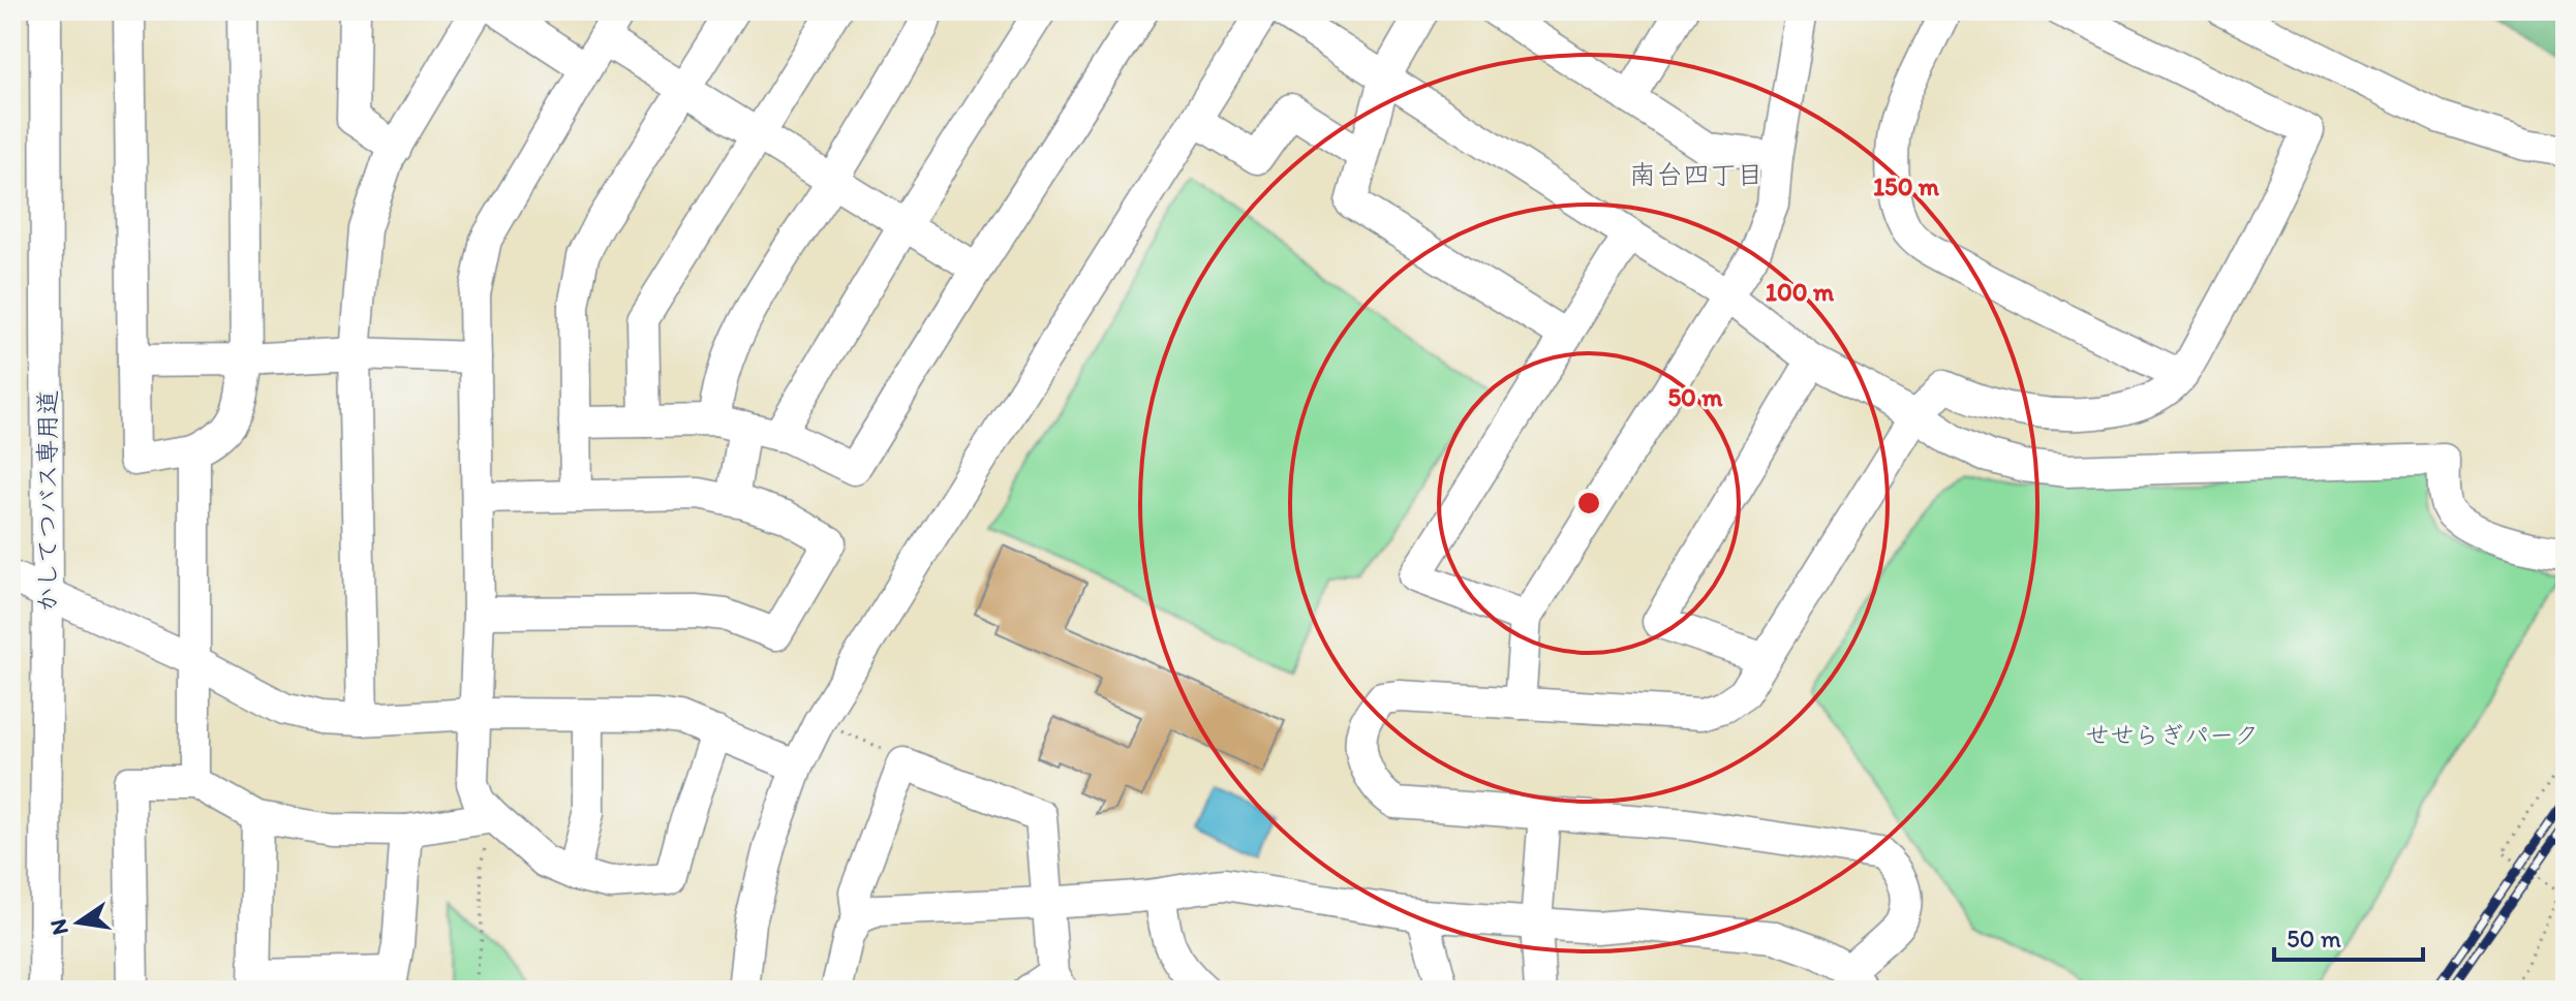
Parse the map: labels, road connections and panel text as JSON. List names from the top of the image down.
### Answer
{
  "streets": {
    "street": ["かしてつバス専用道"]
  },
  "districts": ["南台四丁目"],
  "parks": ["せせらぎパーク"],
  "scale_bar": "50 m",
  "north": "left",
  "rings": ["150 m", "100 m", "50 m"]
}
